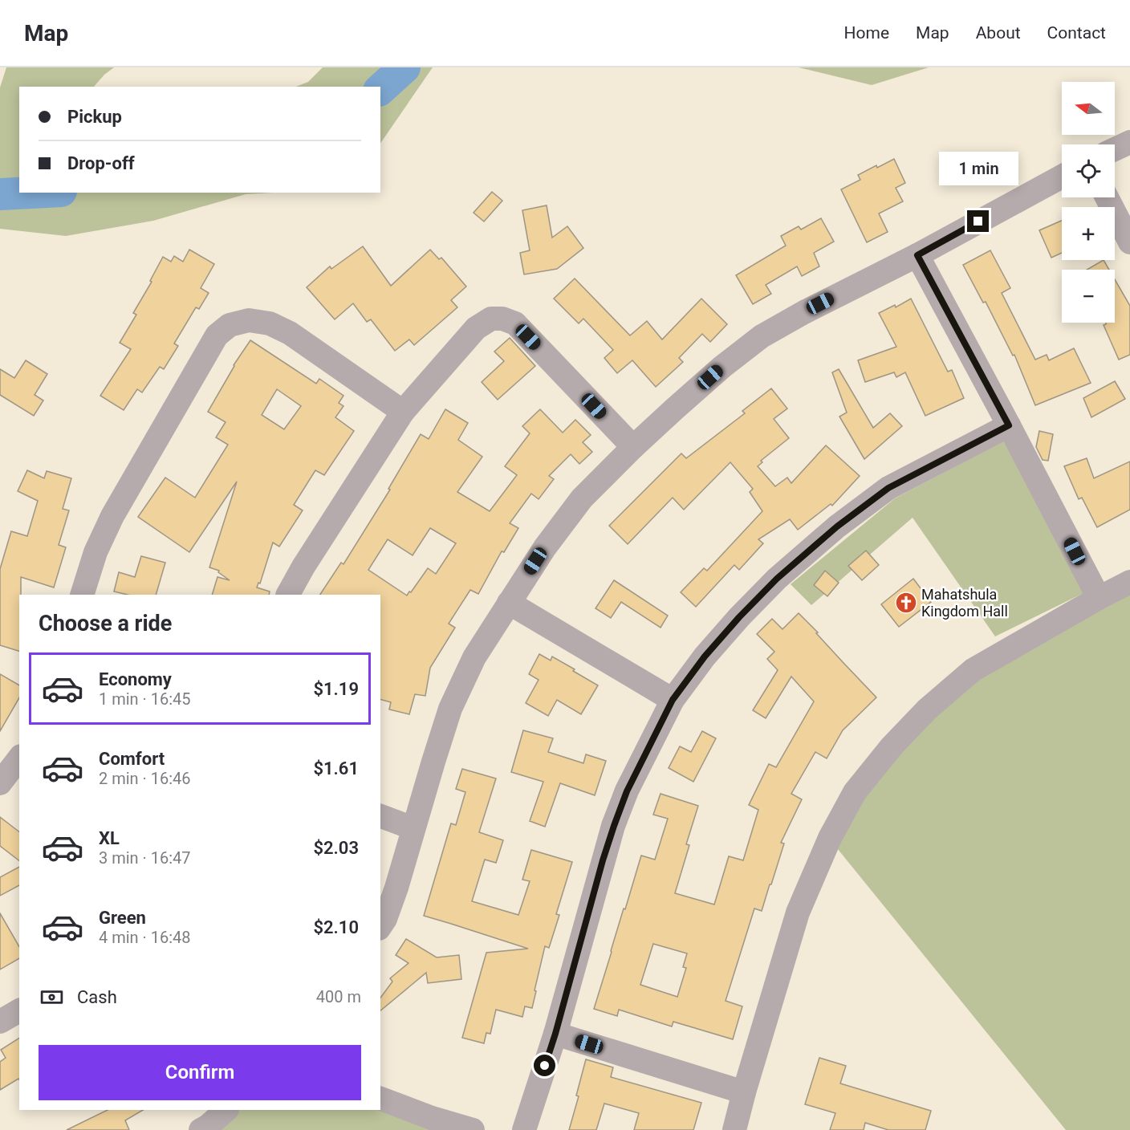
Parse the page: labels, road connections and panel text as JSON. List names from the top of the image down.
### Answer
{
  "places": {
    "church": ["Mahatshula Kingdom Hall"]
  },
  "north": "left",
  "page": {
    "header": "Map",
    "nav": [
      "Home",
      "Map",
      "About",
      "Contact"
    ],
    "map_buttons": ["+", "−"],
    "banner": ["Pickup", "Drop-off"],
    "bubble": "1 min",
    "heading": "Choose a ride",
    "list": [
      {
        "name": "Economy",
        "note": "1 min · 16:45",
        "value": "$1.19"
      },
      {
        "name": "Comfort",
        "note": "2 min · 16:46",
        "value": "$1.61"
      },
      {
        "name": "XL",
        "note": "3 min · 16:47",
        "value": "$2.03"
      },
      {
        "name": "Green",
        "note": "4 min · 16:48",
        "value": "$2.10"
      }
    ],
    "pay": ["Cash", "400 m"],
    "buttons": "Confirm"
  }
}
